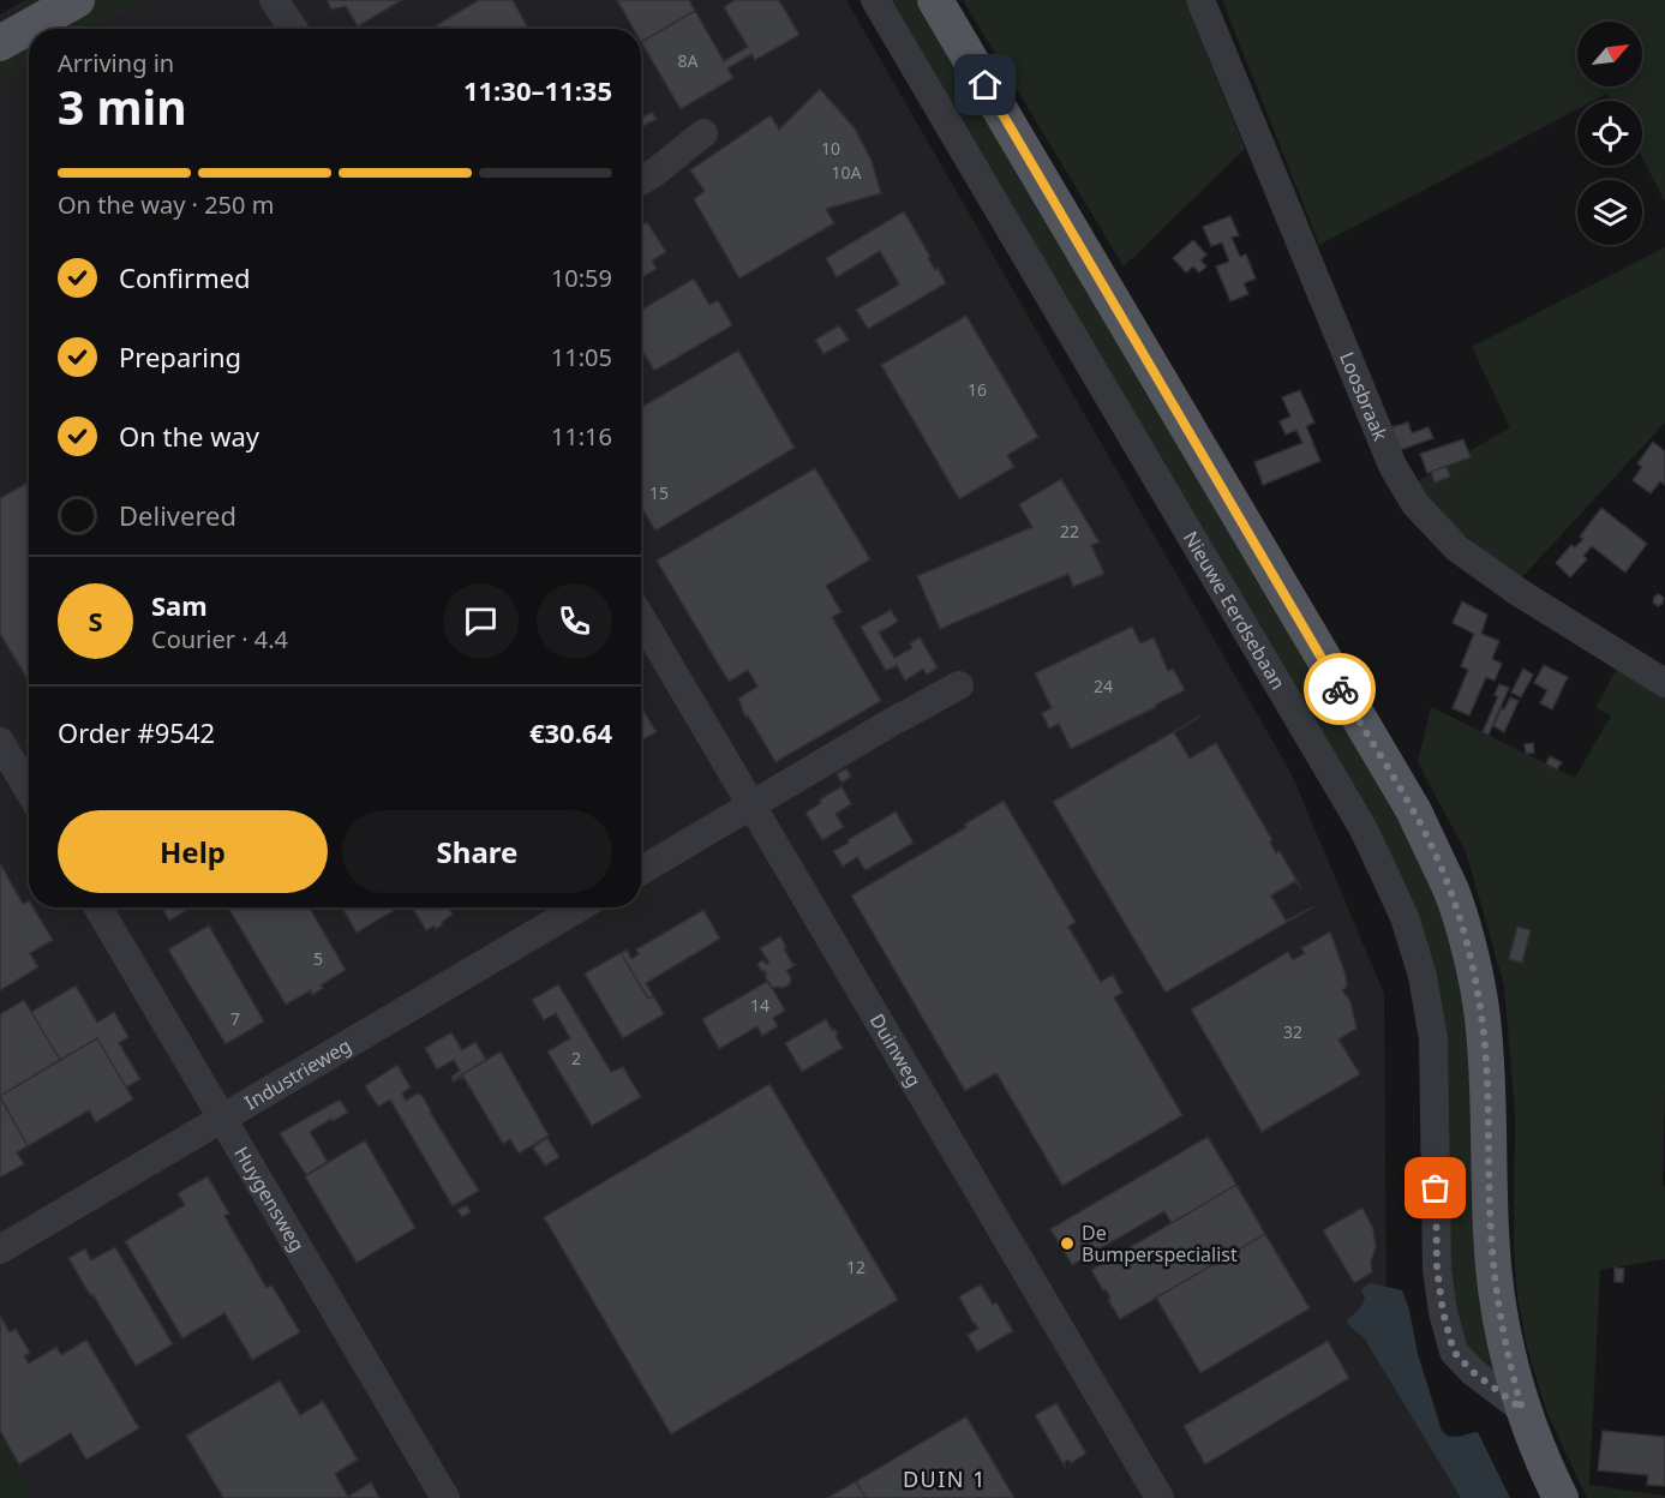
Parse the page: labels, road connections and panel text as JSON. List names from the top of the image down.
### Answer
{
  "streets": {
    "main road": ["Nieuwe Eerdsebaan"],
    "street": [
      "Loosbraak",
      "Duinweg",
      "Industrieweg",
      "Huygensweg"
    ]
  },
  "crossings": [
    ["Industrieweg", "Huygensweg"]
  ],
  "districts": ["DUIN 1"],
  "places": ["De Bumperspecialist"],
  "house_numbers": [
    "8A",
    "10",
    "10A",
    "16",
    "15",
    "22",
    "24",
    "5",
    "14",
    "7",
    "32",
    "2",
    "12"
  ],
  "north": "top right",
  "page": {
    "heading": ["3 min", "Arriving in", "11:30–11:35"],
    "panel": [
      "Sam",
      "Courier · 4.4",
      "Order #9542",
      "€30.64"
    ],
    "bar": "On the way · 250 m",
    "list": [
      ["Confirmed", "10:59"],
      ["Preparing", "11:05"],
      ["On the way", "11:16"],
      "Delivered"
    ],
    "round": "S",
    "buttons": ["Help", "Share"]
  }
}
